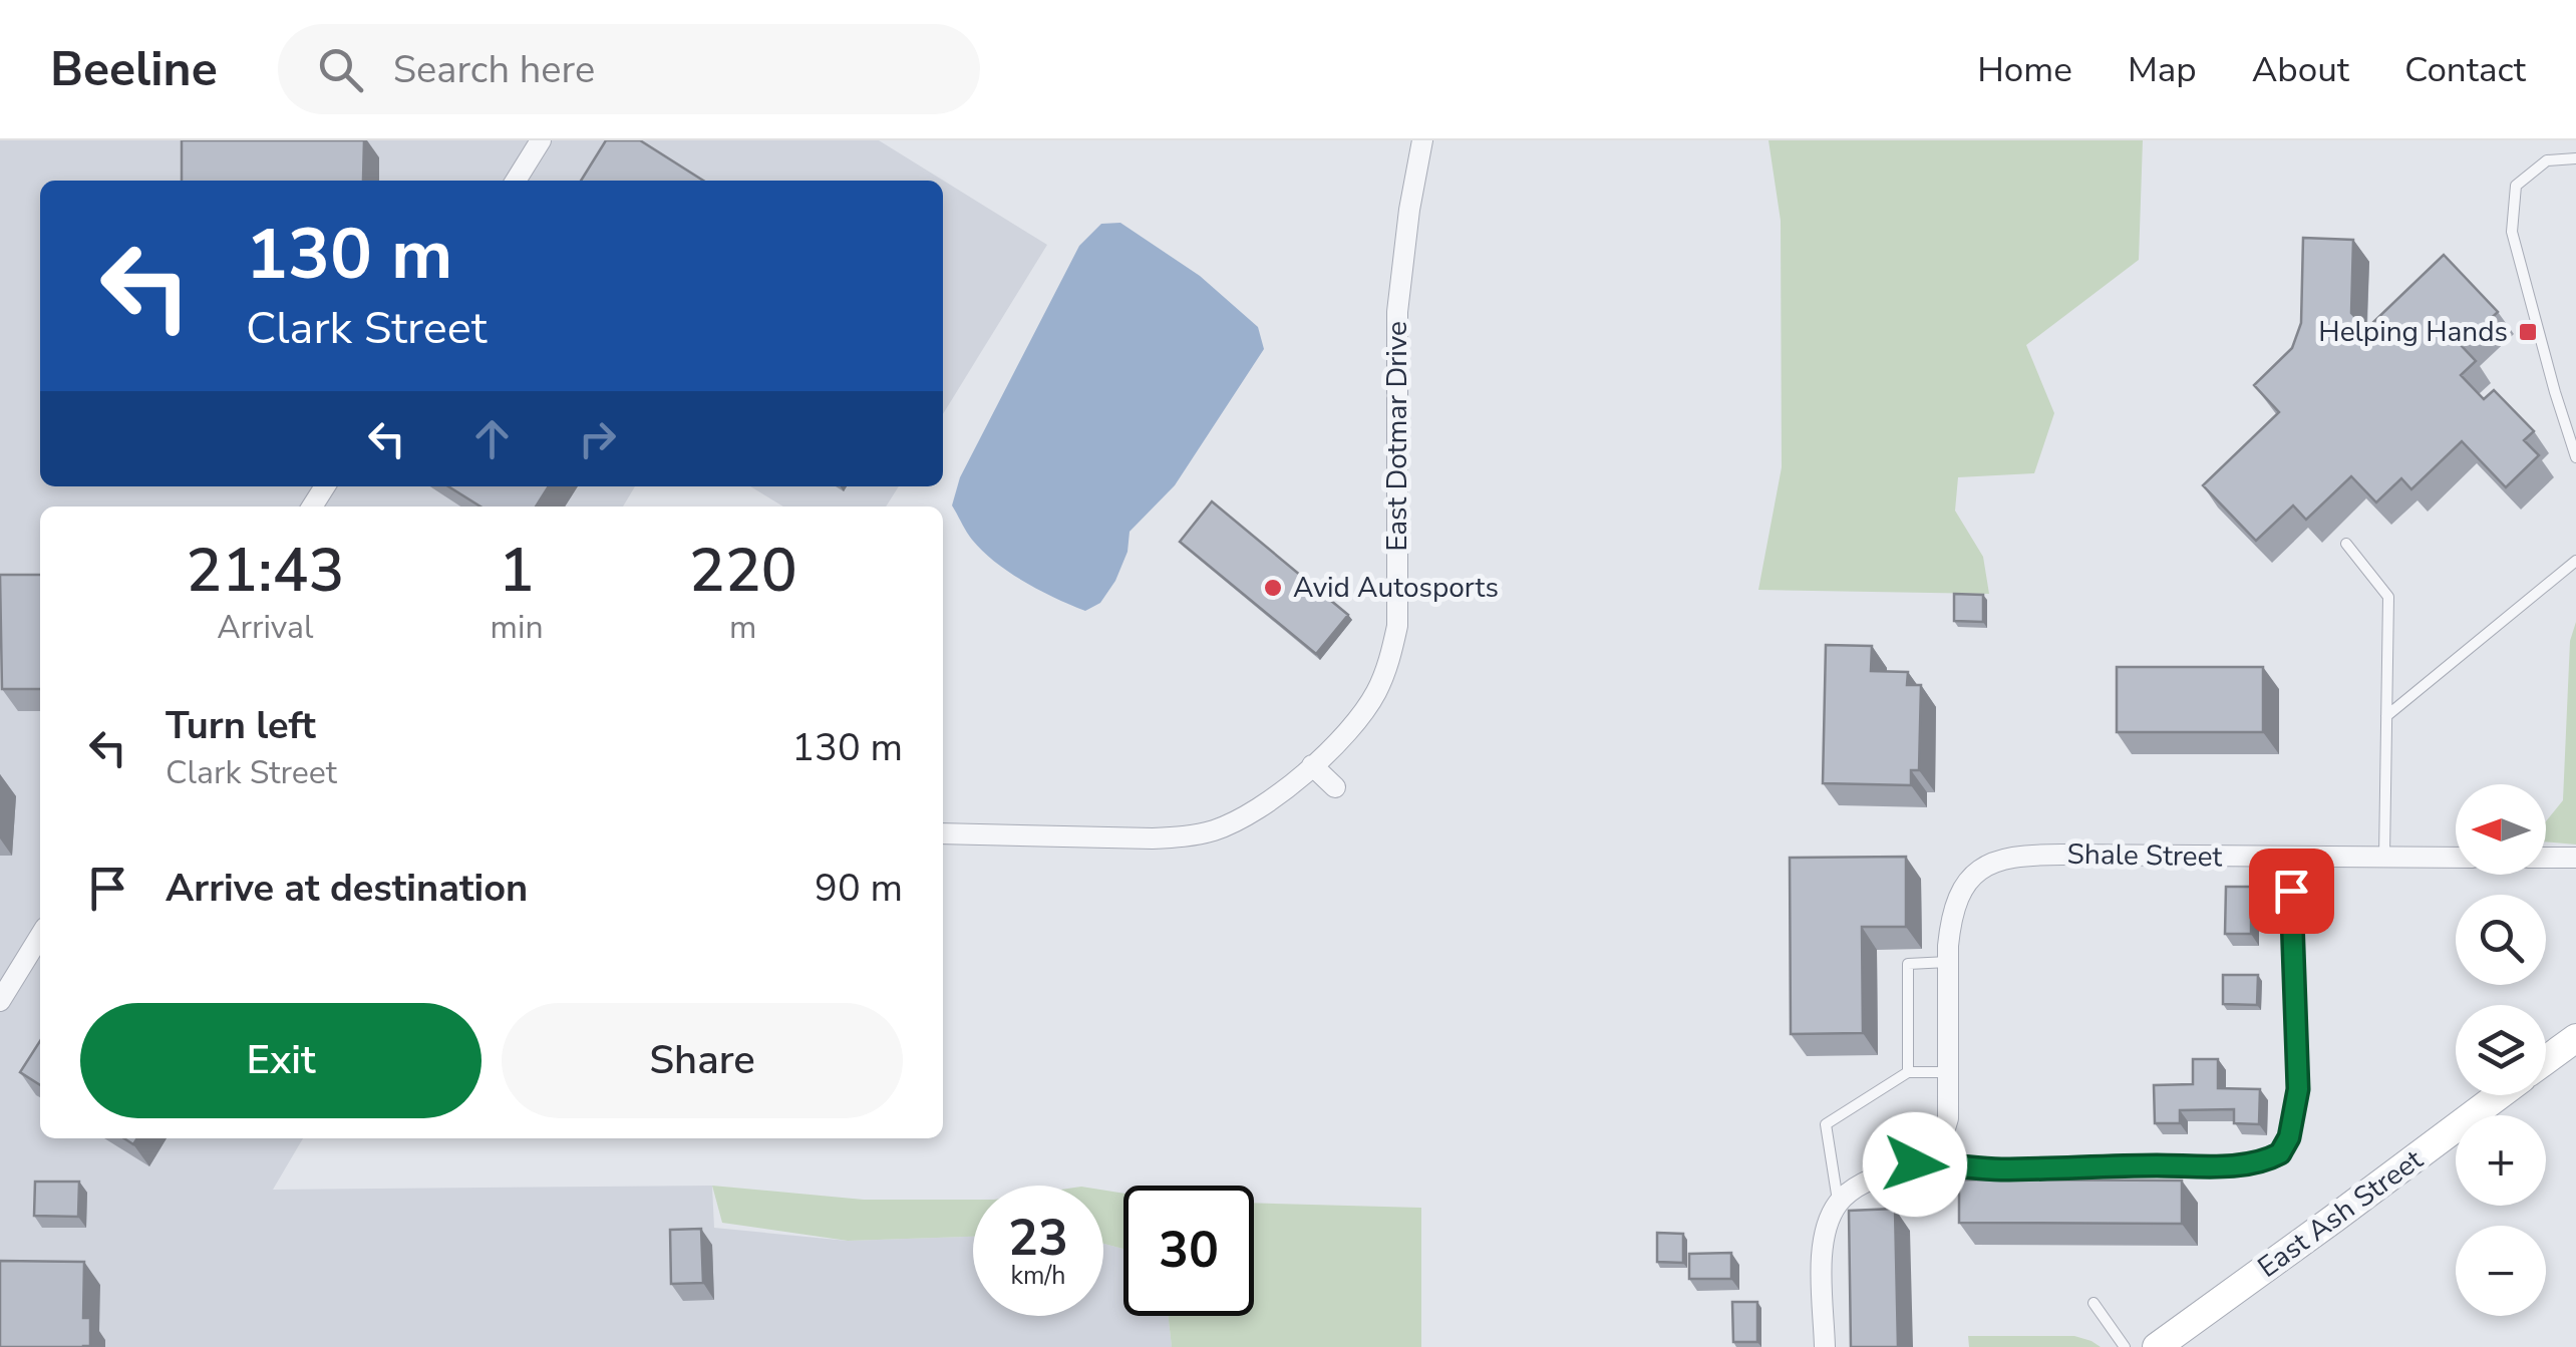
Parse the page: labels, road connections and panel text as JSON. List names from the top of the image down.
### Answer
{
  "streets": {
    "street": ["East Dotmar Drive", "Shale Street", "East Ash Street"]
  },
  "places": {
    "transit": ["Helping Hands"],
    "other": ["Avid Autosports"]
  },
  "north": "left",
  "page": {
    "header": "Beeline",
    "search": "Search here",
    "nav": [
      "Home",
      "Map",
      "About",
      "Contact"
    ],
    "turn": ["130 m", "Clark Street"],
    "eta": [
      "21:43",
      "Arrival",
      "1",
      "min",
      "220",
      "m"
    ],
    "list": [
      {
        "name": "Turn left",
        "note": "Clark Street",
        "value": "130 m"
      },
      {
        "name": "Arrive at destination",
        "value": "90 m"
      }
    ],
    "map_buttons": ["+", "−"],
    "buttons": ["Exit", "Share"],
    "speed": "23 km/h",
    "limit": "30"
  }
}
